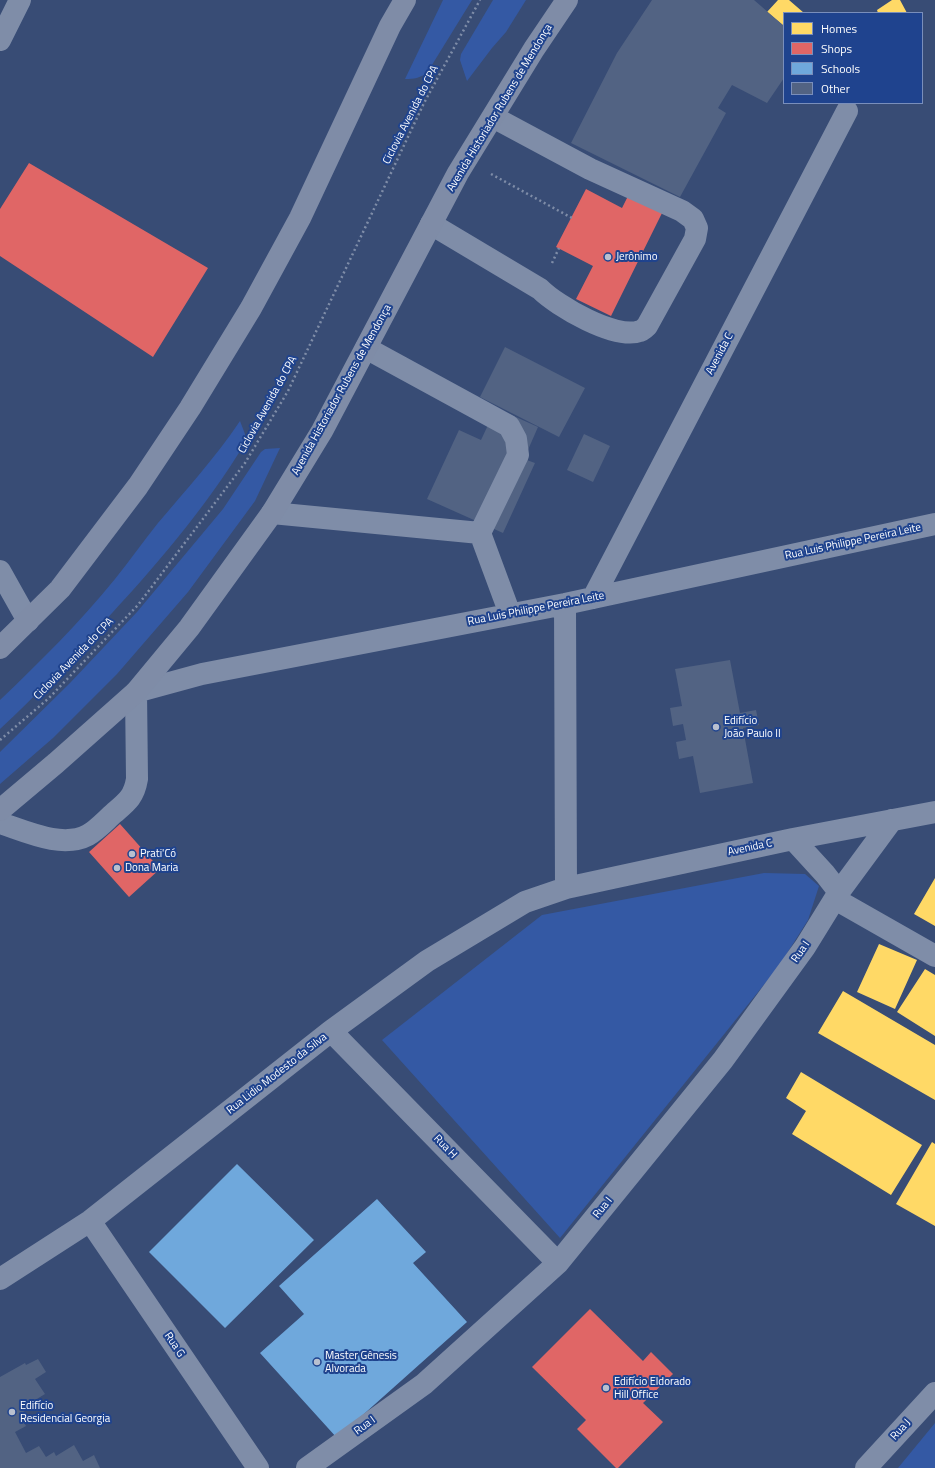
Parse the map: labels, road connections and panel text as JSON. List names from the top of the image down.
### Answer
{
  "streets": {
    "main road": ["Avenida Historiador Rubens de Mendonça"],
    "street": [
      "Avenida C",
      "Rua Luis Philippe Pereira Leite",
      "Rua I",
      "Rua Lidio Modesto da Silva",
      "Rua H",
      "Rua G",
      "Rua J"
    ],
    "path": ["Ciclovia Avenida do CPA"]
  },
  "crossings": [
    ["Avenida Historiador Rubens de Mendonça", "Rua Luis Philippe Pereira Leite"],
    ["Avenida C", "Rua Luis Philippe Pereira Leite"],
    ["Avenida C", "Rua I"],
    ["Avenida C", "Rua Lidio Modesto da Silva"],
    ["Rua I", "Rua H"],
    ["Rua Lidio Modesto da Silva", "Rua H"],
    ["Rua Lidio Modesto da Silva", "Rua G"]
  ],
  "places": [
    "Jerônimo",
    "Edifício João Paulo II",
    "Prati'Có",
    "Dona Maria",
    "Master Gênesis Alvorada",
    "Edifício Eldorado Hill Office",
    "Edifício Residencial Georgia"
  ],
  "legend": [
    "Homes",
    "Shops",
    "Schools",
    "Other"
  ]
}
